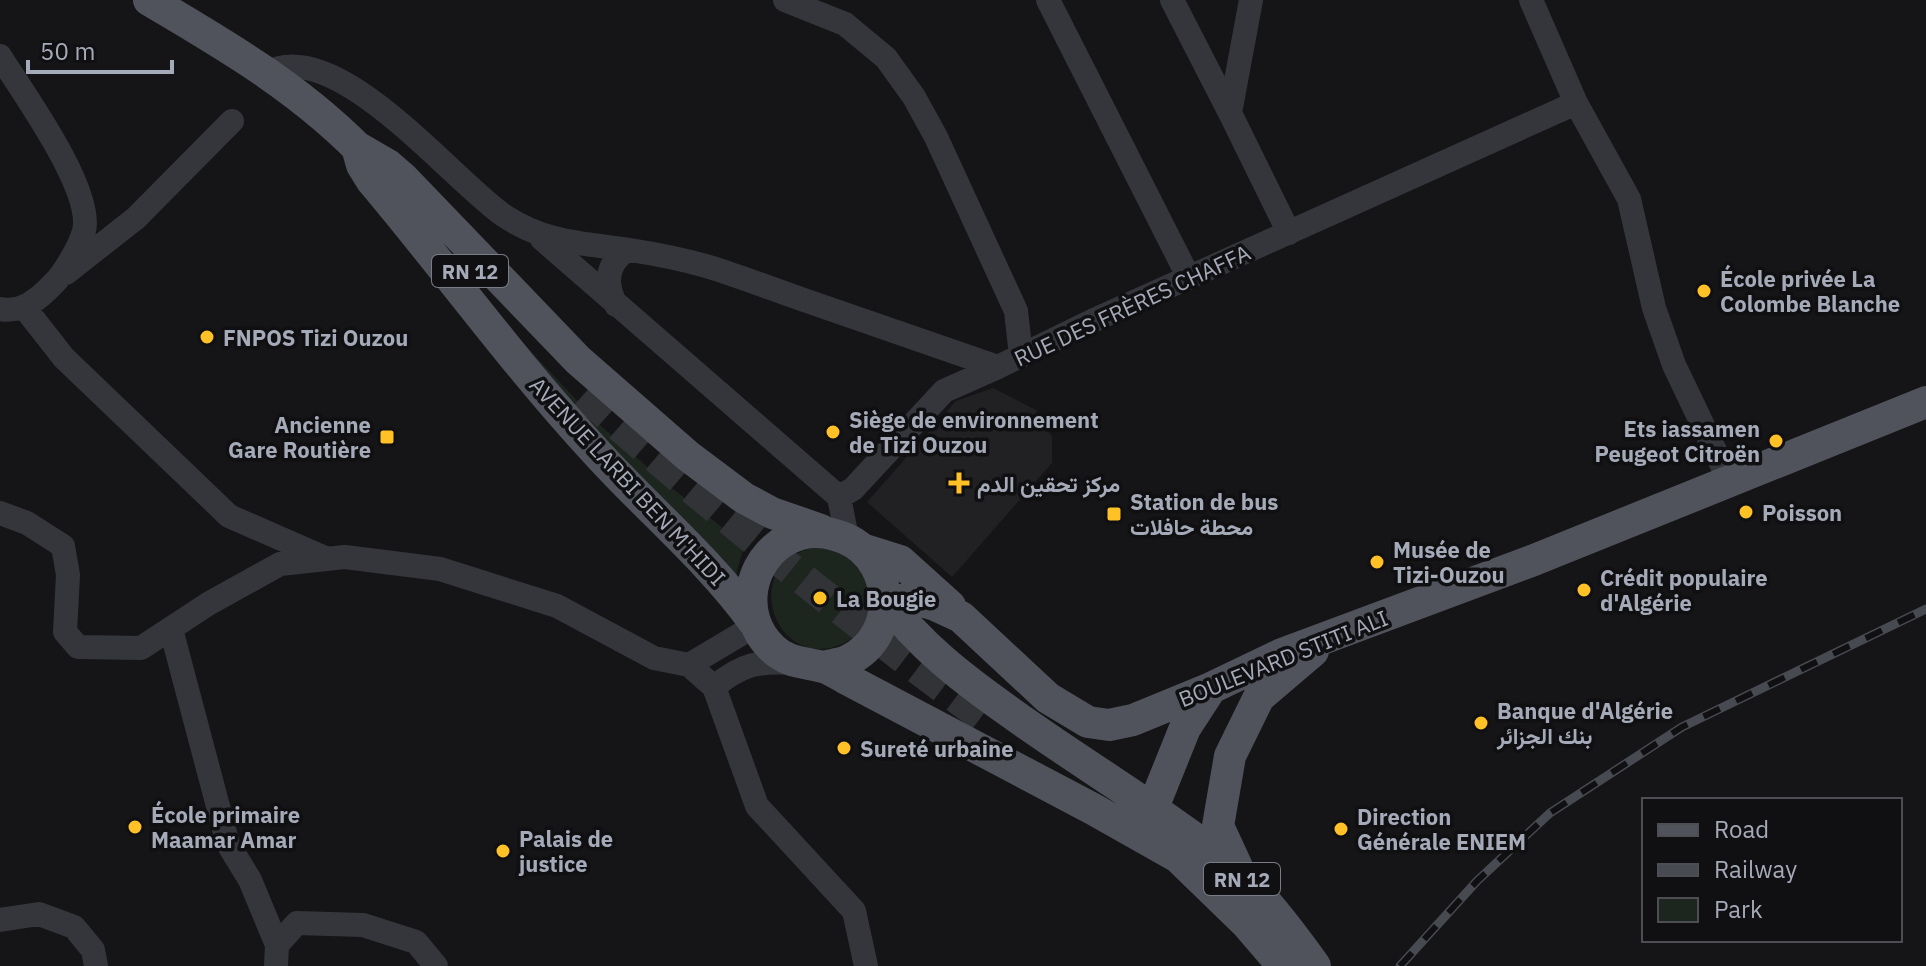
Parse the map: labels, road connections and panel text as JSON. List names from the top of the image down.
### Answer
{
  "streets": {
    "main road": ["RN 12", "AVENUE LARBI BEN M'HIDI", "BOULEVARD STITI ALI"],
    "street": ["RUE DES FRÈRES CHAFFA"]
  },
  "crossings": [
    ["RUE DES FRÈRES CHAFFA", "AVENUE LARBI BEN M'HIDI"],
    ["AVENUE LARBI BEN M'HIDI", "BOULEVARD STITI ALI"]
  ],
  "places": {
    "other": [
      "École privée La Colombe Blanche",
      "FNPOS Tizi Ouzou",
      "Siège de environnement de Tizi Ouzou",
      "Ets iassamen Peugeot Citroën",
      "Poisson",
      "Musée de Tizi-Ouzou",
      "Crédit populaire d'Algérie",
      "La Bougie",
      "Banque d'Algérie بنك الجزائر",
      "Sureté urbaine",
      "École primaire Maamar Amar",
      "Direction Générale ENIEM",
      "Palais de justice"
    ],
    "transit": ["Ancienne Gare Routière", "Station de bus محطة حافلات"],
    "health": ["مركز تحقين الدم"]
  },
  "legend": ["Road", "Railway", "Park"],
  "scale_bar": "50 m"
}
